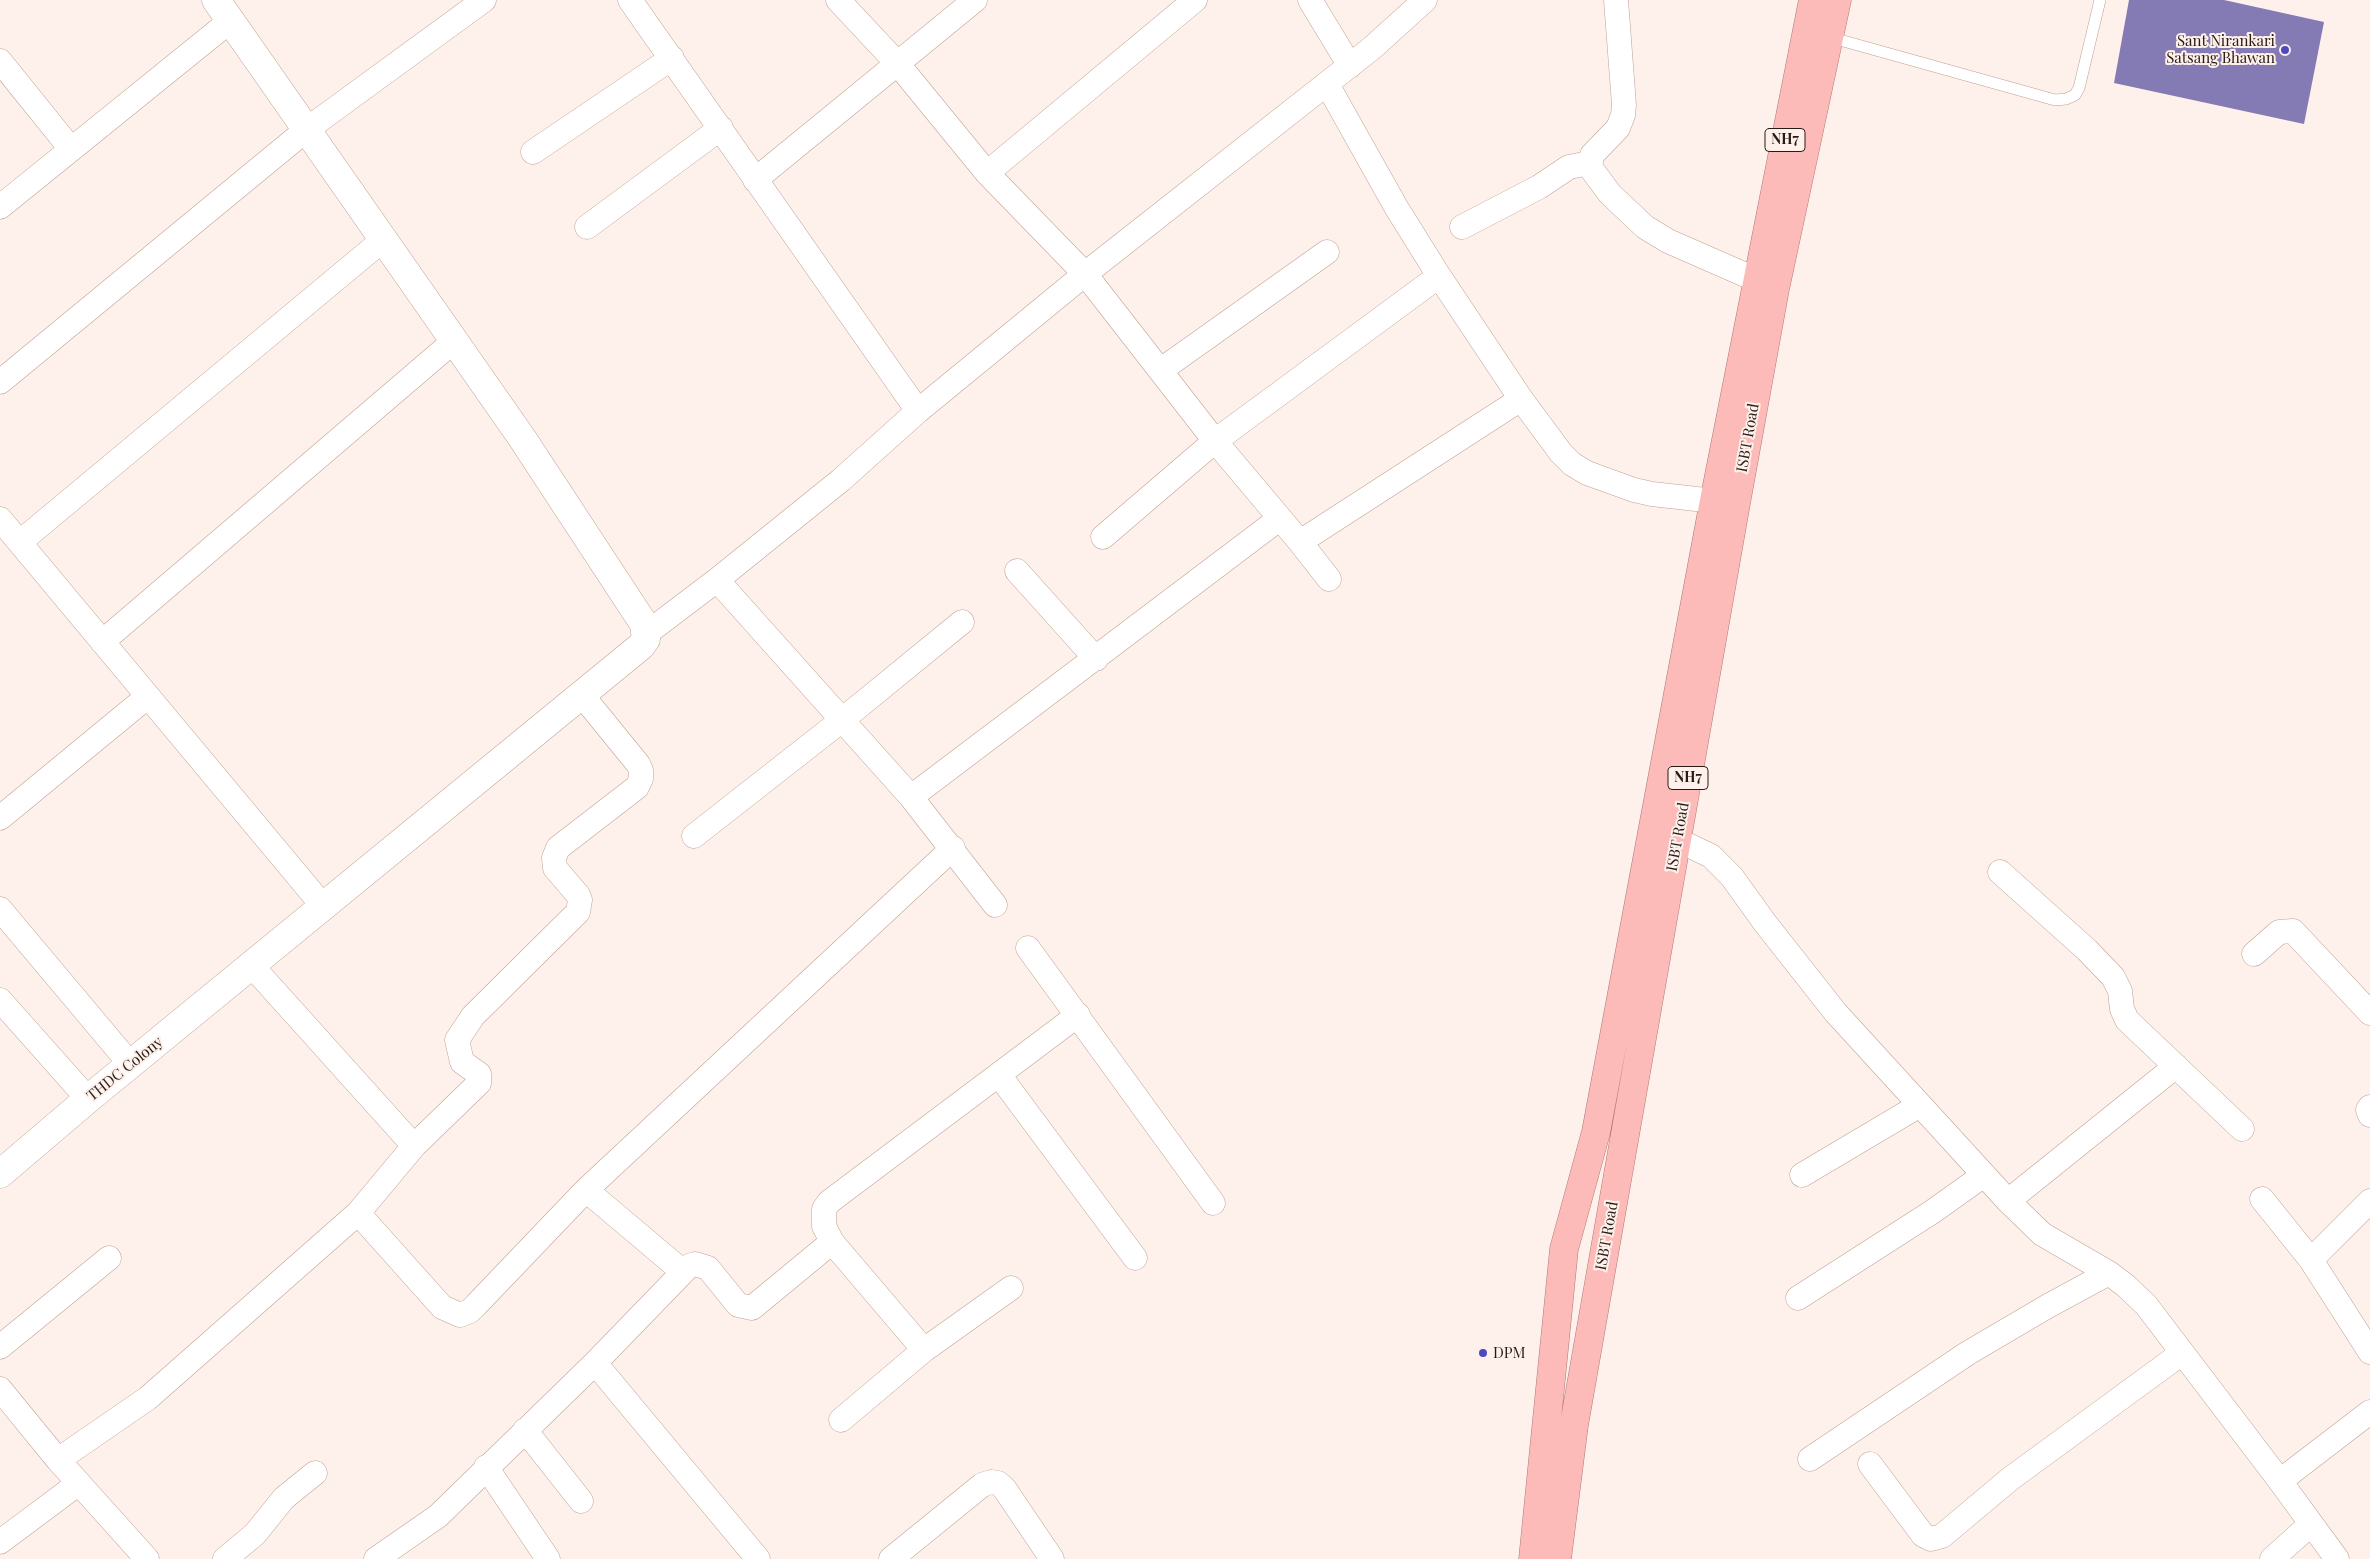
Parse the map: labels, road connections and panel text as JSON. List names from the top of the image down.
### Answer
{
  "streets": {
    "highway": ["NH7", "ISBT Road"],
    "street": ["THDC Colony"]
  },
  "crossings": [
    ["NH7", "ISBT Road"]
  ],
  "places": ["Sant Nirankari Satsang Bhawan", "DPM"]
}
